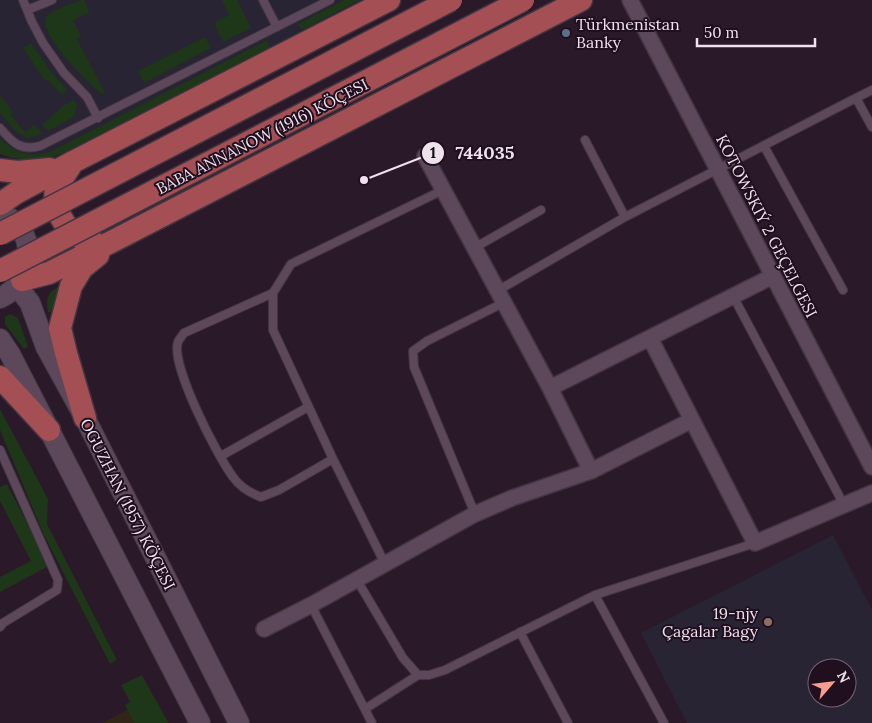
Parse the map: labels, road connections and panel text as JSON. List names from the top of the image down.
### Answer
{
  "streets": {
    "main road": ["BABA ANNANOW (1916) KÖÇESI", "OGUZHAN (1957) KÖÇESI"],
    "street": ["KOTOWSKIÝ 2 GEÇELGESI"]
  },
  "places": ["Türkmenistan Banky", "744035", "19-njy Çagalar Bagy"],
  "scale_bar": "50 m",
  "north": "top right"
}
